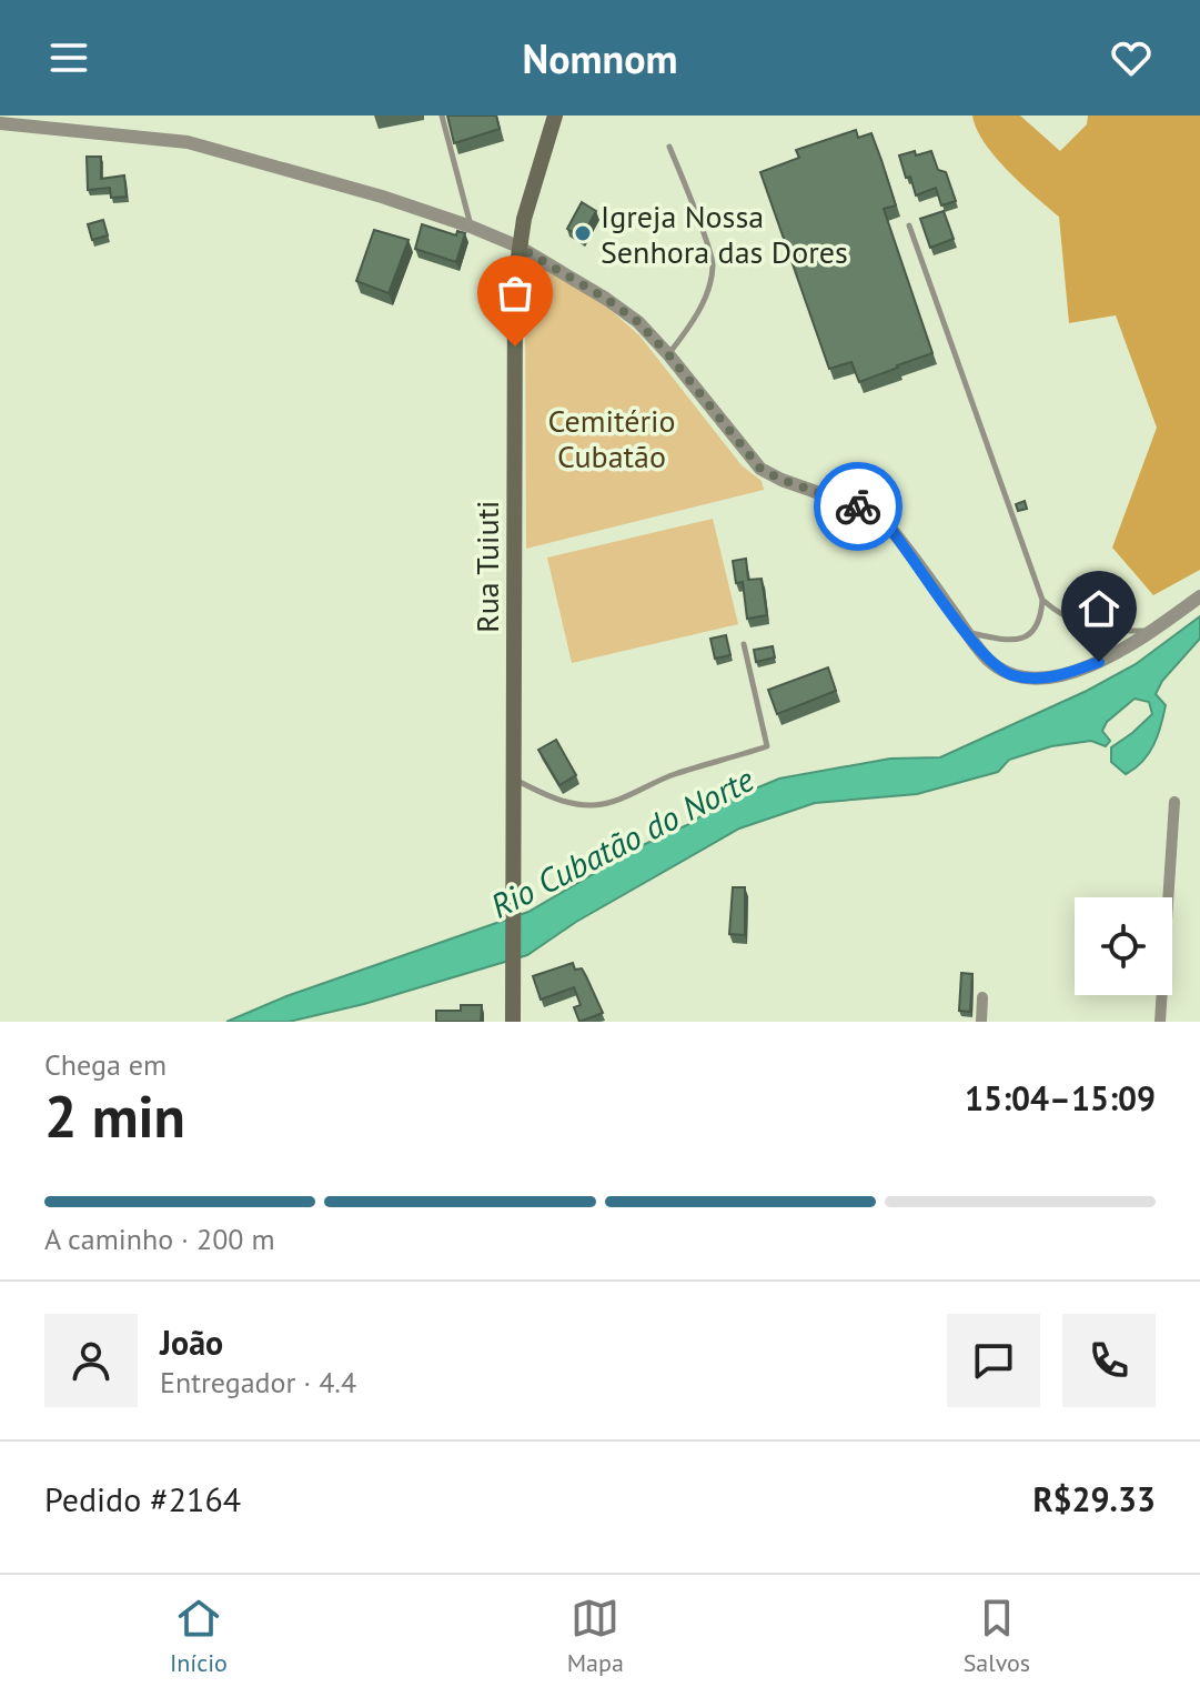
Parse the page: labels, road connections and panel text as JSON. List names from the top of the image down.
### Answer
{
  "streets": {
    "main road": ["Rua Tuiuti"]
  },
  "water": ["Rio Cubatão do Norte"],
  "parks": ["Cemitério Cubatão"],
  "places": ["Igreja Nossa Senhora das Dores"],
  "page": {
    "header": "Nomnom",
    "heading": ["2 min", "Chega em", "15:04–15:09"],
    "panel": [
      "João",
      "Entregador · 4.4",
      "Pedido #2164",
      "R$29.33"
    ],
    "bar": "A caminho · 200 m",
    "tabs": ["Início", "Mapa", "Salvos"]
  }
}
